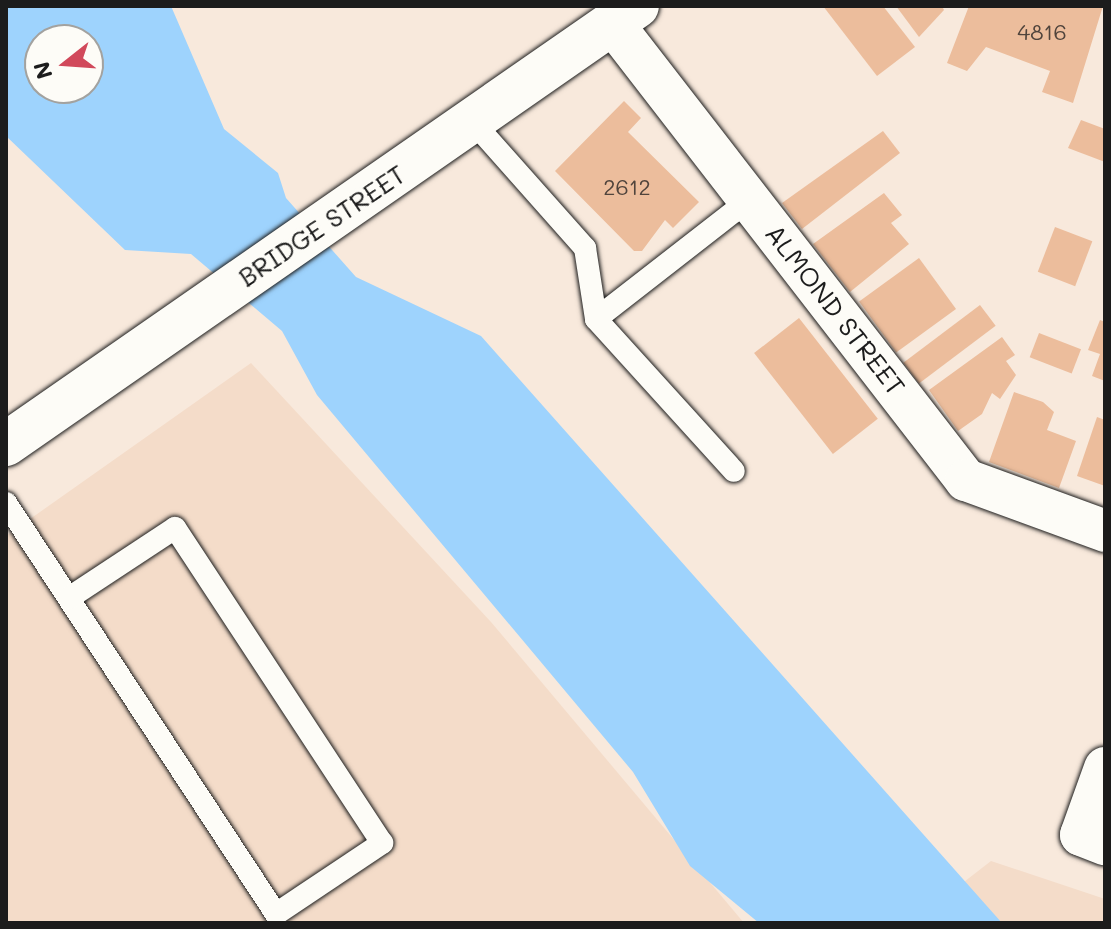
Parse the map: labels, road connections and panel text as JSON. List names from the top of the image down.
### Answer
{
  "streets": {
    "main road": ["BRIDGE STREET"],
    "street": ["ALMOND STREET"]
  },
  "crossings": [
    ["BRIDGE STREET", "ALMOND STREET"]
  ],
  "house_numbers": ["4816", "2612"],
  "north": "left"
}
